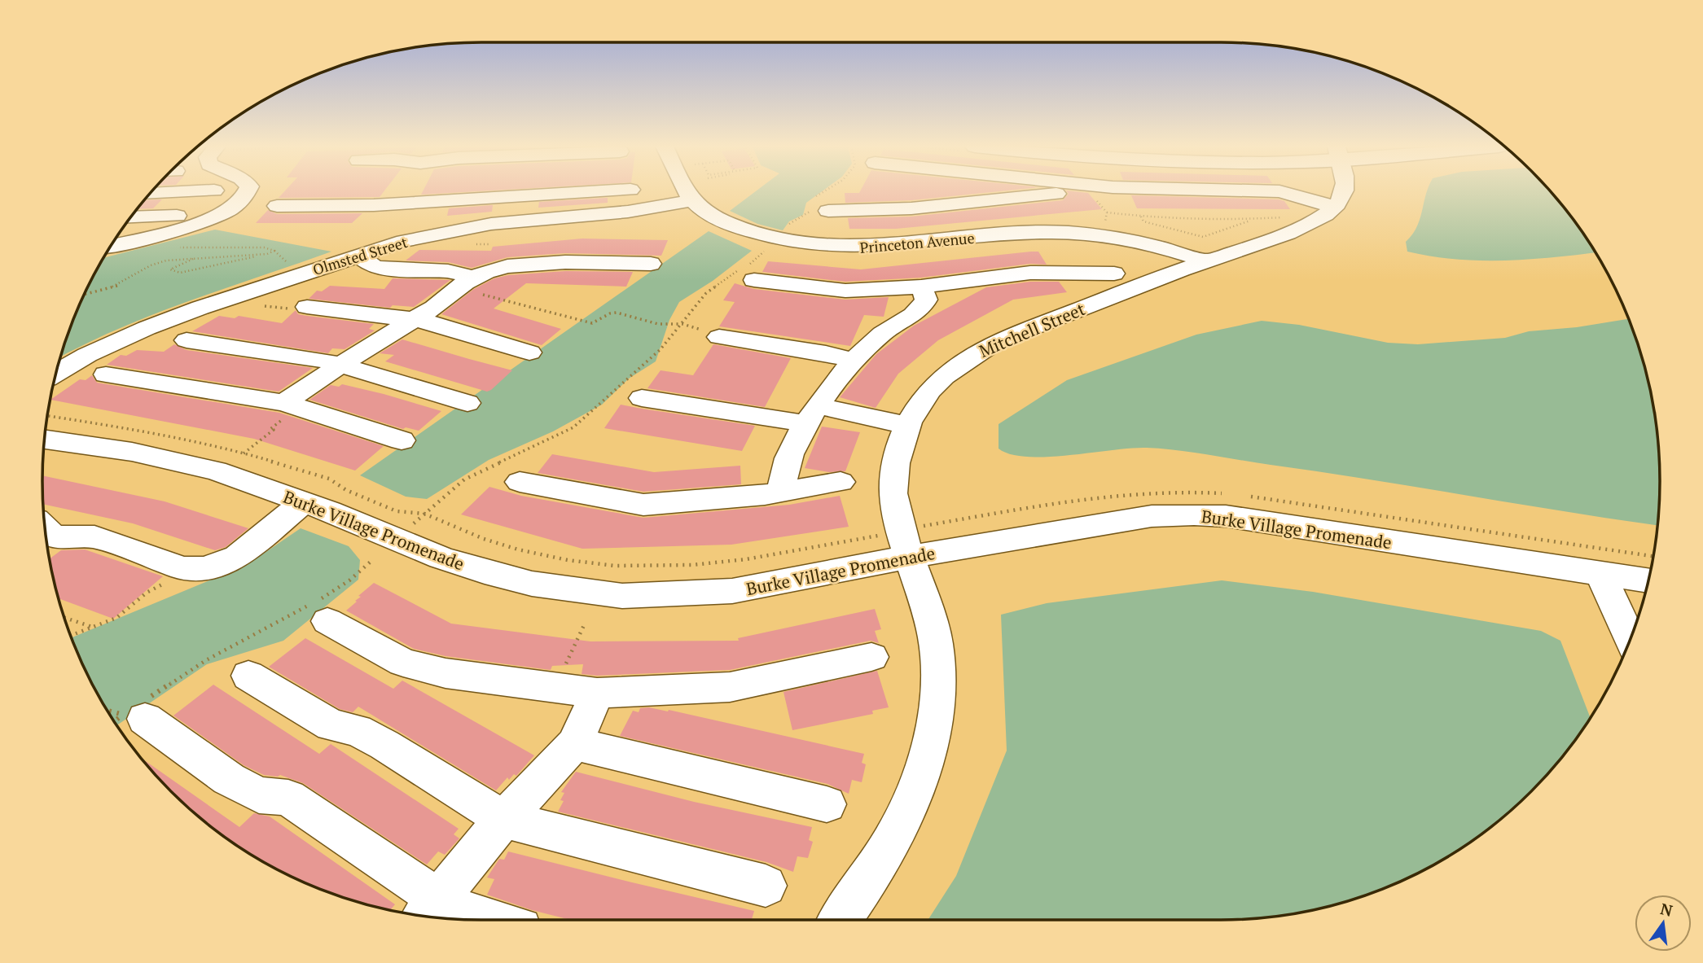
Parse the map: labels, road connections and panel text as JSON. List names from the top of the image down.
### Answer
{
  "streets": {
    "street": [
      "Princeton Avenue",
      "Olmsted Street",
      "Mitchell Street",
      "Burke Village Promenade"
    ]
  },
  "crossings": [
    ["Princeton Avenue", "Olmsted Street"],
    ["Princeton Avenue", "Mitchell Street"],
    ["Mitchell Street", "Burke Village Promenade"]
  ],
  "north": "top"
}
